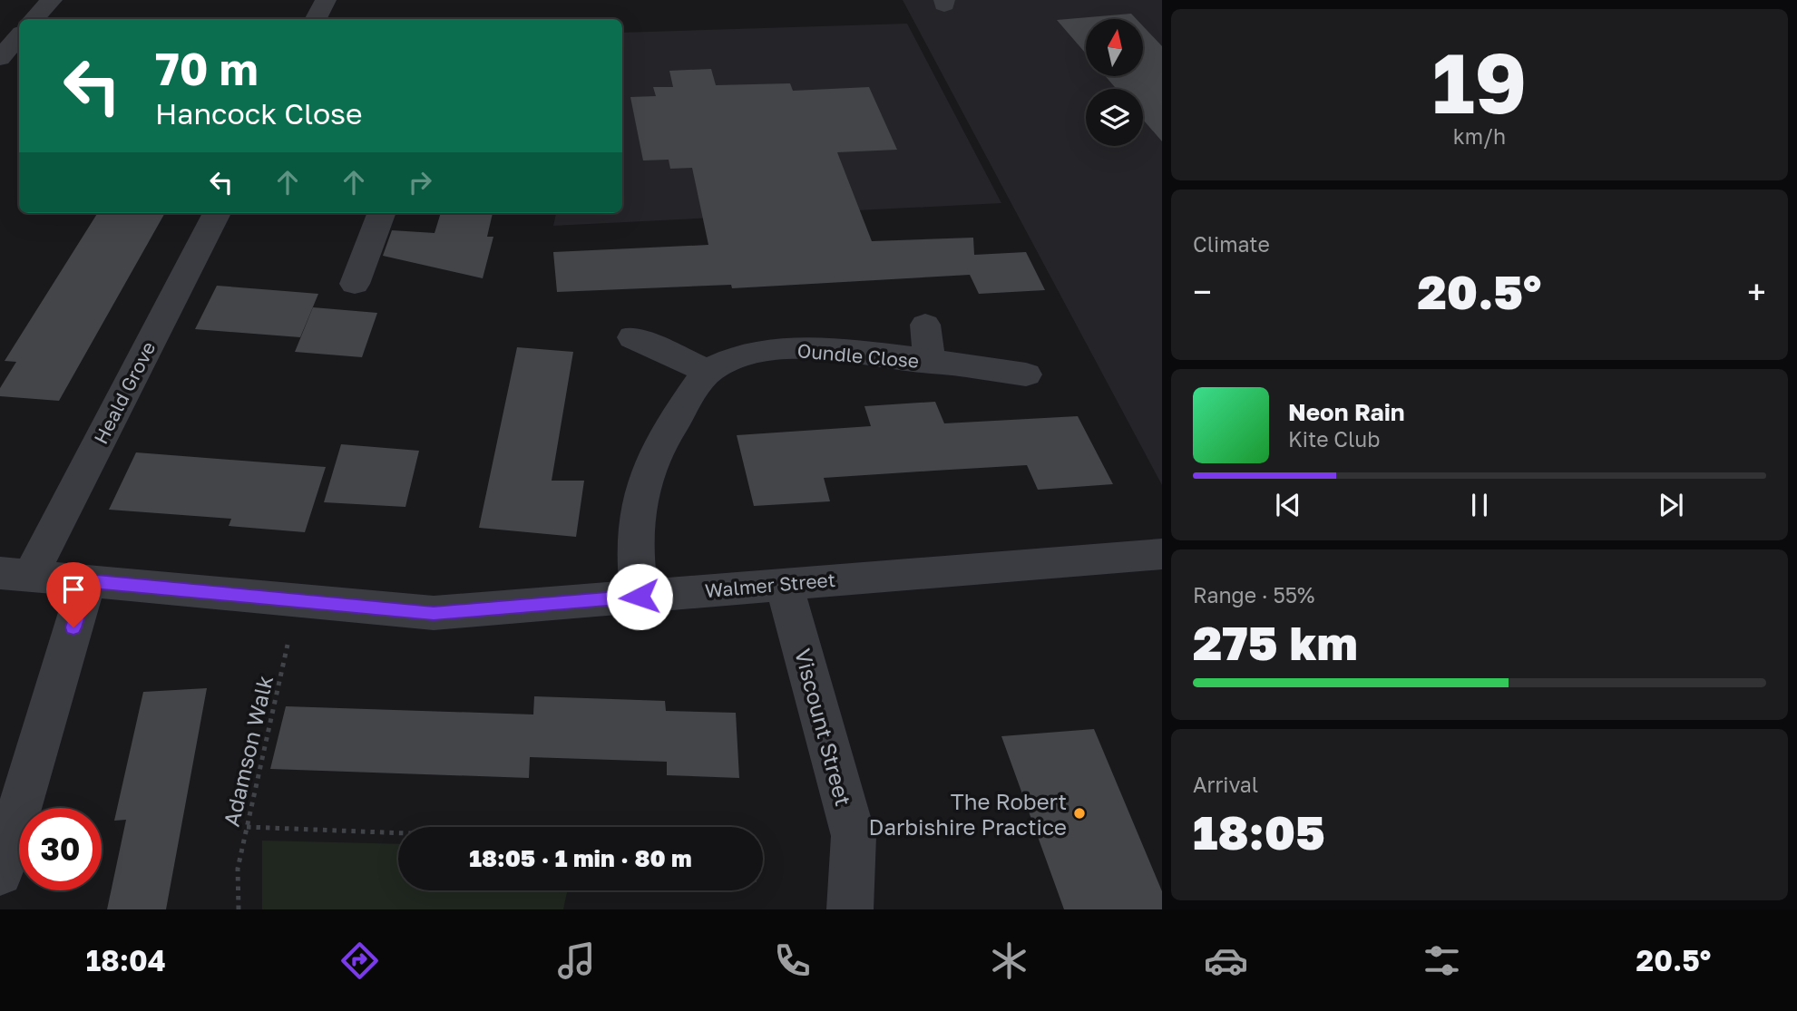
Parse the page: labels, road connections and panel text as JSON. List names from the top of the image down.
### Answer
{
  "streets": {
    "street": [
      "Oundle Close",
      "Heald Grove",
      "Walmer Street",
      "Viscount Street"
    ],
    "path": ["Adamson Walk"]
  },
  "crossings": [
    ["Heald Grove", "Walmer Street"],
    ["Walmer Street", "Viscount Street"],
    ["Walmer Street", "Adamson Walk"]
  ],
  "places": ["The Robert Darbishire Practice"],
  "north": "top",
  "page": {
    "tile": [
      ["19", "km/h"],
      "Climate",
      ["Range · 55%", "275 km"],
      ["Arrival", "18:05"]
    ],
    "turn": ["70 m", "Hancock Close"],
    "heat": ["−", "20.5°", "+"],
    "song": ["Neon Rain", "Kite Club"],
    "limit": "30",
    "trip": "18:05 · 1 min · 80 m",
    "tabs": ["18:04", "20.5°"]
  }
}
